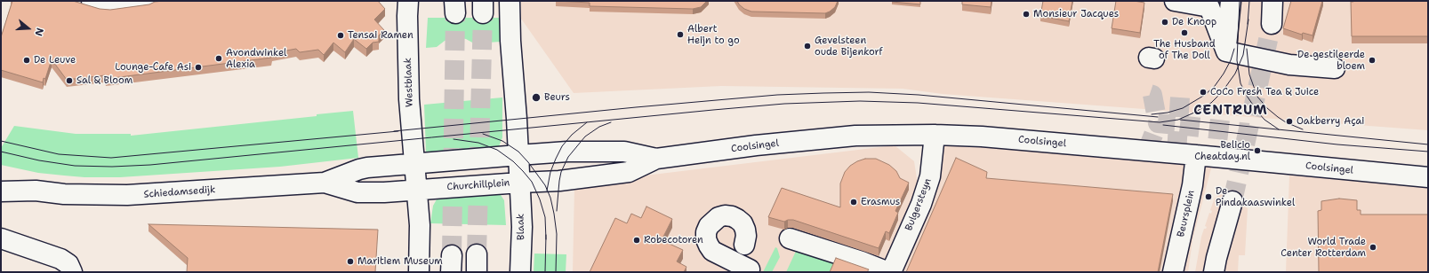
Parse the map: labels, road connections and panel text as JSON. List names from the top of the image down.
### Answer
{
  "streets": {
    "street": [
      "Westblaak",
      "Coolsingel",
      "Churchillplein",
      "Schiedamsedijk",
      "Bulgersteyn",
      "Beursplein",
      "Blaak"
    ]
  },
  "crossings": [
    ["Westblaak", "Schiedamsedijk"],
    ["Coolsingel", "Churchillplein"],
    ["Coolsingel", "Bulgersteyn"],
    ["Coolsingel", "Beursplein"],
    ["Coolsingel", "Blaak"],
    ["Churchillplein", "Schiedamsedijk"],
    ["Churchillplein", "Blaak"]
  ],
  "districts": ["CENTRUM"],
  "places": [
    "Monsieur Jacques",
    "De Knoop",
    "The Husband of The Doll",
    "Albert Heijn to go",
    "Tensai Ramen",
    "Gevelsteen oude Bijenkorf",
    "Avondwinkel Alexia",
    "De Leuve",
    "De gestileerde bloem",
    "Lounge-Cafe Asi",
    "Sal & Bloom",
    "CoCo Fresh Tea & Juice",
    "Beurs",
    "Oakberry Açai",
    "Belicio Cheatday.nl",
    "De Pindakaaswinkel",
    "Erasmus",
    "Robecotoren",
    "World Trade Center Rotterdam",
    "Maritiem Museum"
  ],
  "north": "right"
}
